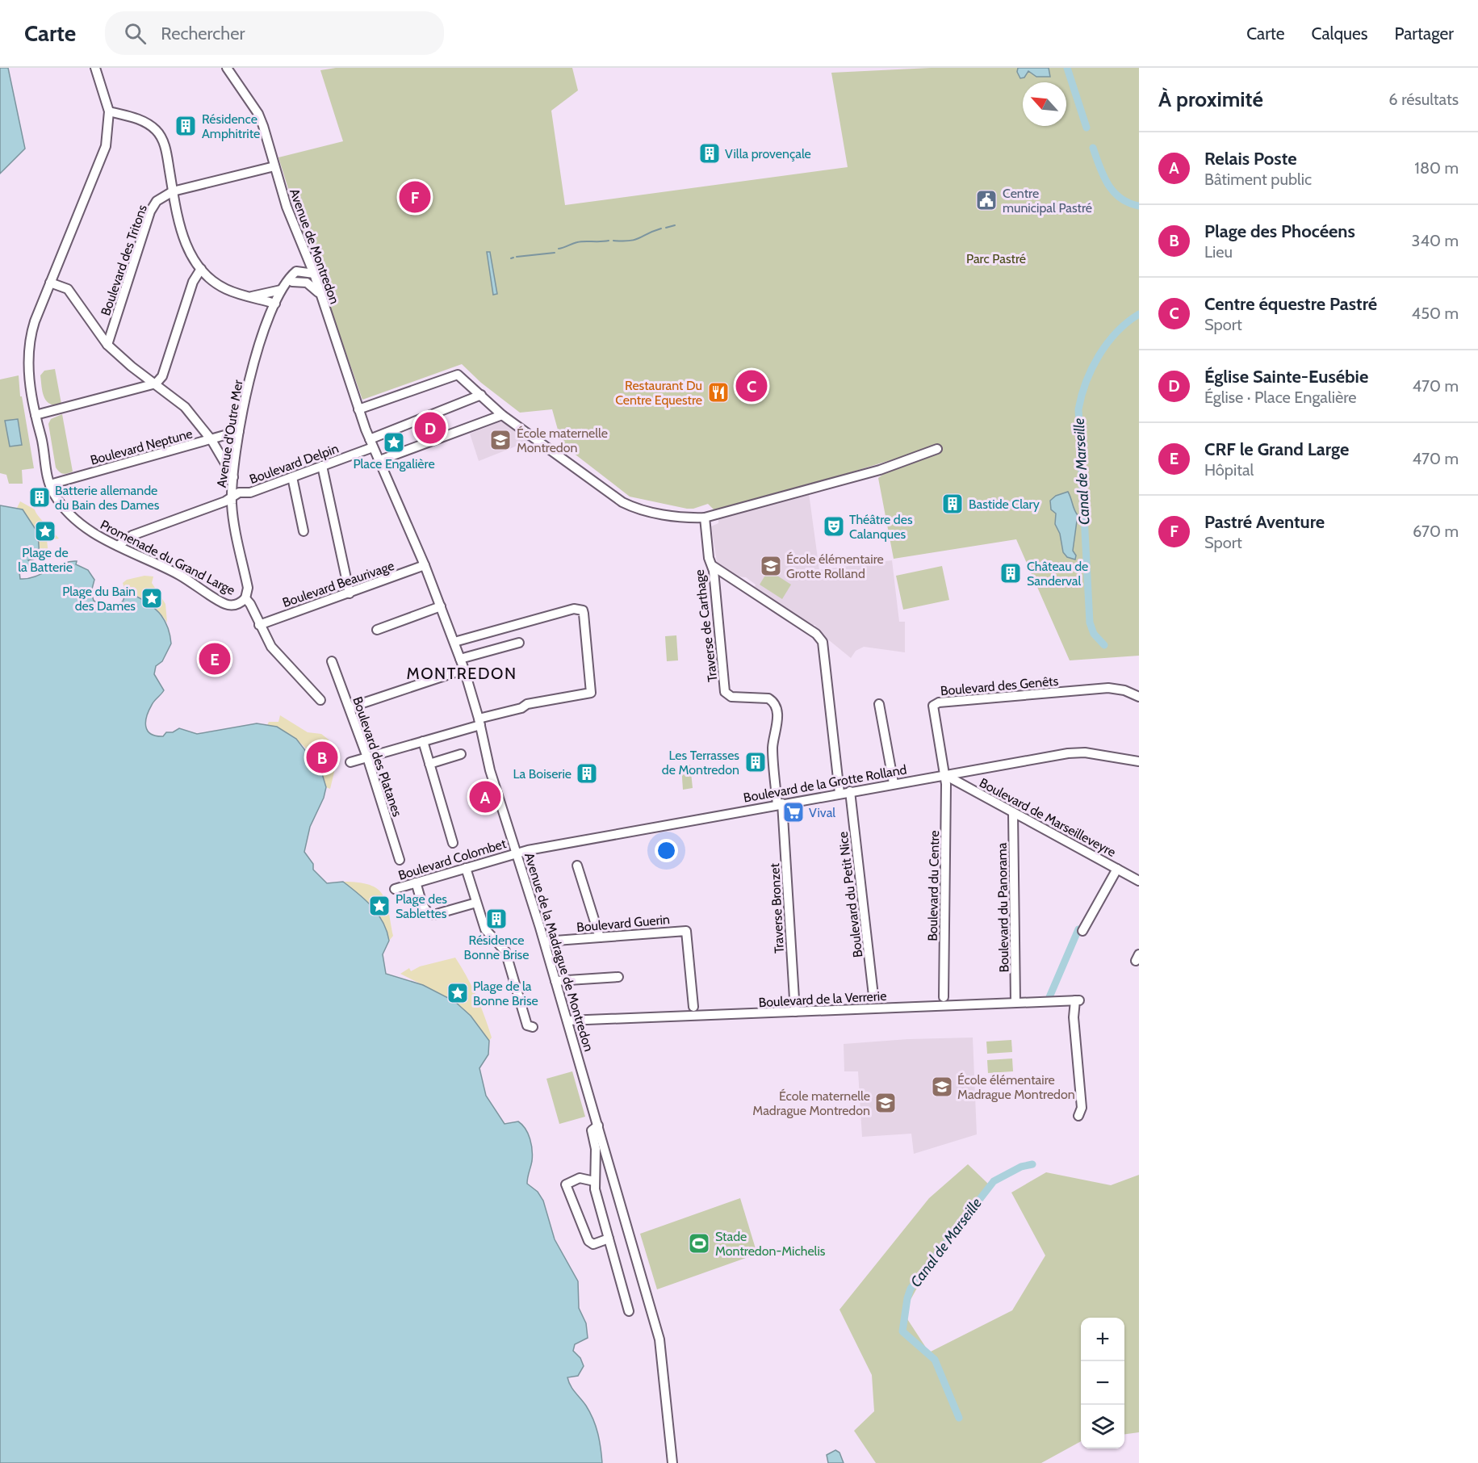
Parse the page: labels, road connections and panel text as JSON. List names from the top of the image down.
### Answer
{
  "streets": {
    "street": [
      "Avenue de Montredon",
      "Boulevard des Tritons",
      "Avenue d'Outre Mer",
      "Boulevard Neptune",
      "Boulevard Delpin",
      "Promenade du Grand Large",
      "Boulevard Beaurivage",
      "Traverse de Carthage",
      "Boulevard des Genêts",
      "Boulevard des Platanes",
      "Boulevard de la Grotte Rolland",
      "Boulevard de Marseilleveyre",
      "Boulevard Colombet",
      "Boulevard du Centre",
      "Boulevard du Petit Nice",
      "Boulevard du Panorama",
      "Traverse Bronzet",
      "Boulevard Guerin",
      "Avenue de la Madrague de Montredon",
      "Boulevard de la Verrerie"
    ]
  },
  "crossings": [
    ["Avenue de Montredon", "Boulevard des Tritons"],
    ["Avenue de Montredon", "Avenue d'Outre Mer"],
    ["Avenue de Montredon", "Boulevard Delpin"],
    ["Boulevard des Tritons", "Avenue d'Outre Mer"],
    ["Avenue d'Outre Mer", "Boulevard Neptune"],
    ["Avenue d'Outre Mer", "Boulevard Delpin"],
    ["Avenue d'Outre Mer", "Promenade du Grand Large"],
    ["Boulevard Neptune", "Promenade du Grand Large"],
    ["Boulevard Delpin", "Promenade du Grand Large"],
    ["Promenade du Grand Large", "Boulevard Beaurivage"],
    ["Boulevard Beaurivage", "Avenue de la Madrague de Montredon"],
    ["Traverse de Carthage", "Boulevard de la Grotte Rolland"],
    ["Traverse de Carthage", "Traverse Bronzet"],
    ["Boulevard des Genêts", "Boulevard de la Grotte Rolland"],
    ["Boulevard des Genêts", "Boulevard de Marseilleveyre"],
    ["Boulevard des Genêts", "Boulevard du Centre"],
    ["Boulevard de la Grotte Rolland", "Boulevard de Marseilleveyre"],
    ["Boulevard de la Grotte Rolland", "Boulevard Colombet"],
    ["Boulevard de la Grotte Rolland", "Boulevard du Centre"],
    ["Boulevard de la Grotte Rolland", "Boulevard du Petit Nice"],
    ["Boulevard de la Grotte Rolland", "Traverse Bronzet"],
    ["Boulevard de la Grotte Rolland", "Avenue de la Madrague de Montredon"],
    ["Boulevard de Marseilleveyre", "Boulevard du Centre"],
    ["Boulevard de Marseilleveyre", "Boulevard du Panorama"],
    ["Boulevard Colombet", "Avenue de la Madrague de Montredon"],
    ["Boulevard du Panorama", "Boulevard de la Verrerie"],
    ["Traverse Bronzet", "Boulevard de la Verrerie"],
    ["Boulevard Guerin", "Avenue de la Madrague de Montredon"],
    ["Avenue de la Madrague de Montredon", "Boulevard de la Verrerie"]
  ],
  "districts": ["MONTREDON"],
  "water": ["Canal de Marseille"],
  "parks": ["Parc Pastré"],
  "places": {
    "building": [
      "Résidence Amphitrite",
      "Villa provençale",
      "Batterie allemande du Bain des Dames",
      "Bastide Clary",
      "Château de Sanderval",
      "Les Terrasses de Montredon",
      "La Boiserie",
      "Résidence Bonne Brise"
    ],
    "public building": ["Centre municipal Pastré"],
    "restaurant": ["Restaurant Du Centre Equestre"],
    "school or university": [
      "École maternelle Montredon",
      "École élémentaire Grotte Rolland",
      "École élémentaire Madrague Montredon",
      "École maternelle Madrague Montredon"
    ],
    "place": [
      "Place Engalière",
      "Plage de la Batterie",
      "Plage du Bain des Dames",
      "Plage des Sablettes",
      "Plage de la Bonne Brise"
    ],
    "theatre": ["Théâtre des Calanques"],
    "supermarket": ["Vival"],
    "sports": ["Stade Montredon-Michelis"]
  },
  "north": "top left",
  "page": {
    "header": "Carte",
    "search": "Rechercher",
    "nav": ["Carte", "Calques", "Partager"],
    "heading": ["À proximité", "6 résultats"],
    "list": [
      {
        "mark": "A",
        "name": "Relais Poste",
        "note": "Bâtiment public",
        "value": "180 m"
      },
      {
        "mark": "B",
        "name": "Plage des Phocéens",
        "note": "Lieu",
        "value": "340 m"
      },
      {
        "mark": "C",
        "name": "Centre équestre Pastré",
        "note": "Sport",
        "value": "450 m"
      },
      {
        "mark": "D",
        "name": "Église Sainte-Eusébie",
        "note": "Église · Place Engalière",
        "value": "470 m"
      },
      {
        "mark": "E",
        "name": "CRF le Grand Large",
        "note": "Hôpital",
        "value": "470 m"
      },
      {
        "mark": "F",
        "name": "Pastré Aventure",
        "note": "Sport",
        "value": "670 m"
      }
    ],
    "pins": [
      "F",
      "C",
      "D",
      "E",
      "B",
      "A"
    ],
    "map_buttons": ["+", "−"]
  }
}
